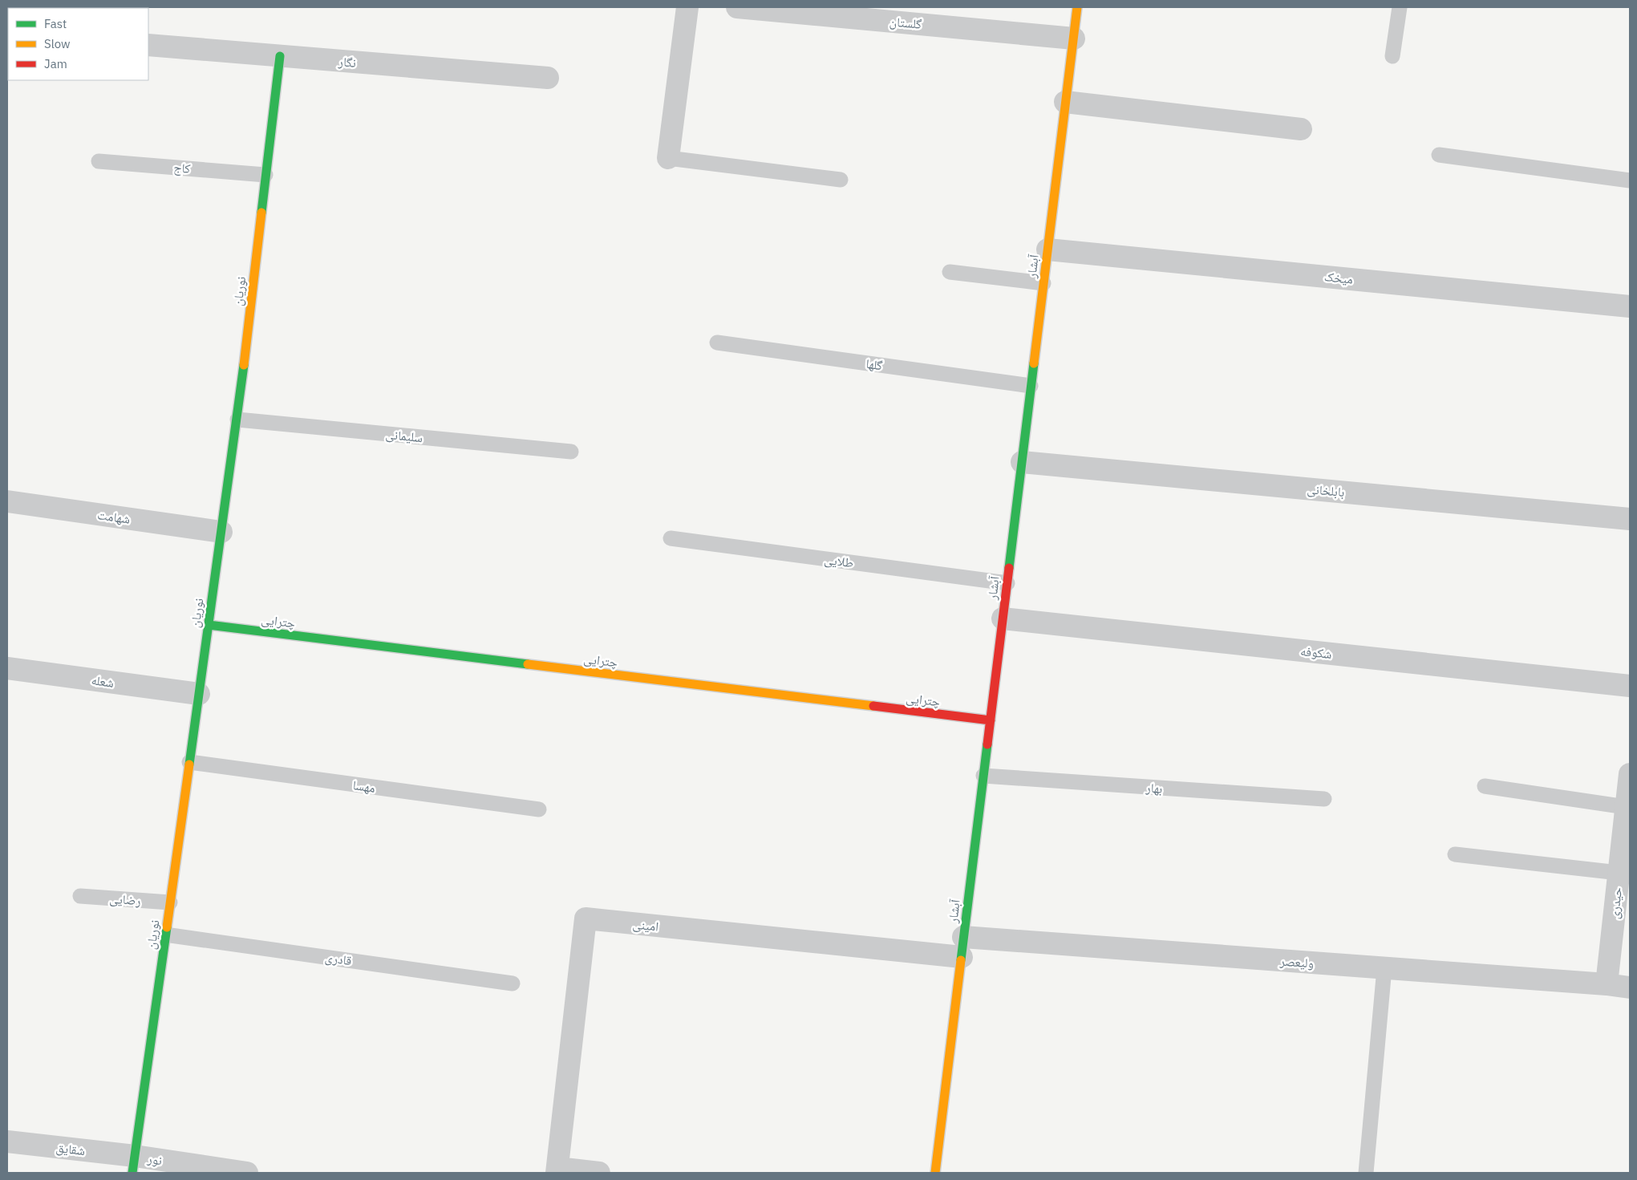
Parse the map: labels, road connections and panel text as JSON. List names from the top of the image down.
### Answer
{
  "streets": {
    "street": [
      "گلستان",
      "نگار",
      "آبشار",
      "میخک",
      "نوریان",
      "بابلخانی",
      "شهامت",
      "چترایی",
      "شکوفه",
      "شعله",
      "حیدری",
      "امینی",
      "ولیعصر",
      "شقایق",
      "نور"
    ],
    "lane": [
      "کاج",
      "گلها",
      "سلیمانی",
      "طلایی",
      "مهسا",
      "بهار",
      "رضایی",
      "قادری"
    ]
  },
  "crossings": [
    ["گلستان", "آبشار"],
    ["نگار", "نوریان"],
    ["کاج", "نوریان"],
    ["آبشار", "میخک"],
    ["آبشار", "گلها"],
    ["آبشار", "بابلخانی"],
    ["آبشار", "طلایی"],
    ["آبشار", "چترایی"],
    ["آبشار", "شکوفه"],
    ["آبشار", "بهار"],
    ["آبشار", "امینی"],
    ["آبشار", "ولیعصر"],
    ["نوریان", "سلیمانی"],
    ["نوریان", "شهامت"],
    ["نوریان", "چترایی"],
    ["نوریان", "شعله"],
    ["نوریان", "مهسا"],
    ["نوریان", "رضایی"],
    ["نوریان", "قادری"],
    ["نوریان", "شقایق"],
    ["نوریان", "نور"],
    ["حیدری", "ولیعصر"],
    ["امینی", "ولیعصر"],
    ["شقایق", "نور"]
  ],
  "legend": ["Fast", "Slow", "Jam"]
}
